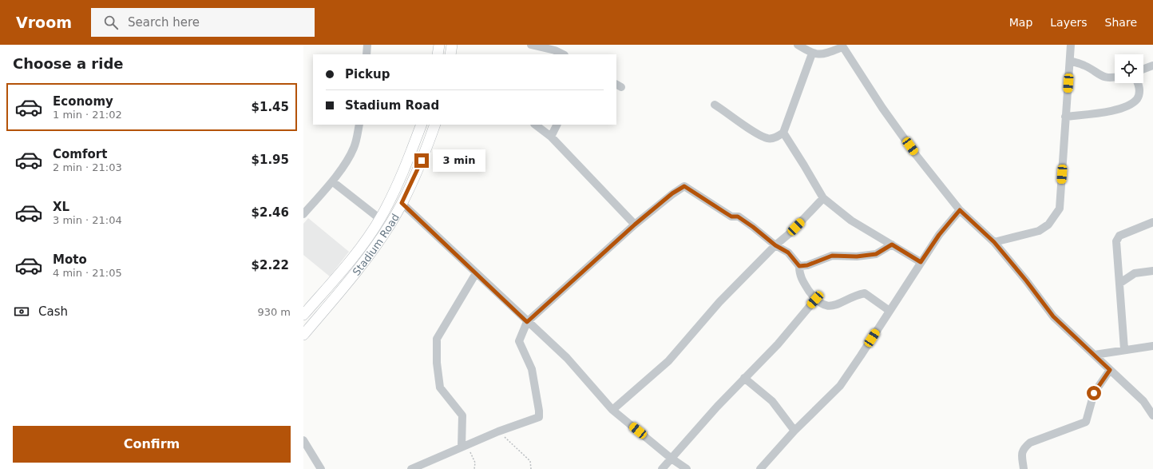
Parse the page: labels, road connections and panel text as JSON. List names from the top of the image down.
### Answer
{
  "streets": {
    "main road": ["Stadium Road"]
  },
  "page": {
    "header": "Vroom",
    "search": "Search here",
    "nav": ["Map", "Layers", "Share"],
    "heading": "Choose a ride",
    "banner": ["Pickup", "Stadium Road"],
    "list": [
      {
        "name": "Economy",
        "note": "1 min · 21:02",
        "value": "$1.45"
      },
      {
        "name": "Comfort",
        "note": "2 min · 21:03",
        "value": "$1.95"
      },
      {
        "name": "XL",
        "note": "3 min · 21:04",
        "value": "$2.46"
      },
      {
        "name": "Moto",
        "note": "4 min · 21:05",
        "value": "$2.22"
      }
    ],
    "bubble": "3 min",
    "pay": ["Cash", "930 m"],
    "buttons": "Confirm"
  }
}
